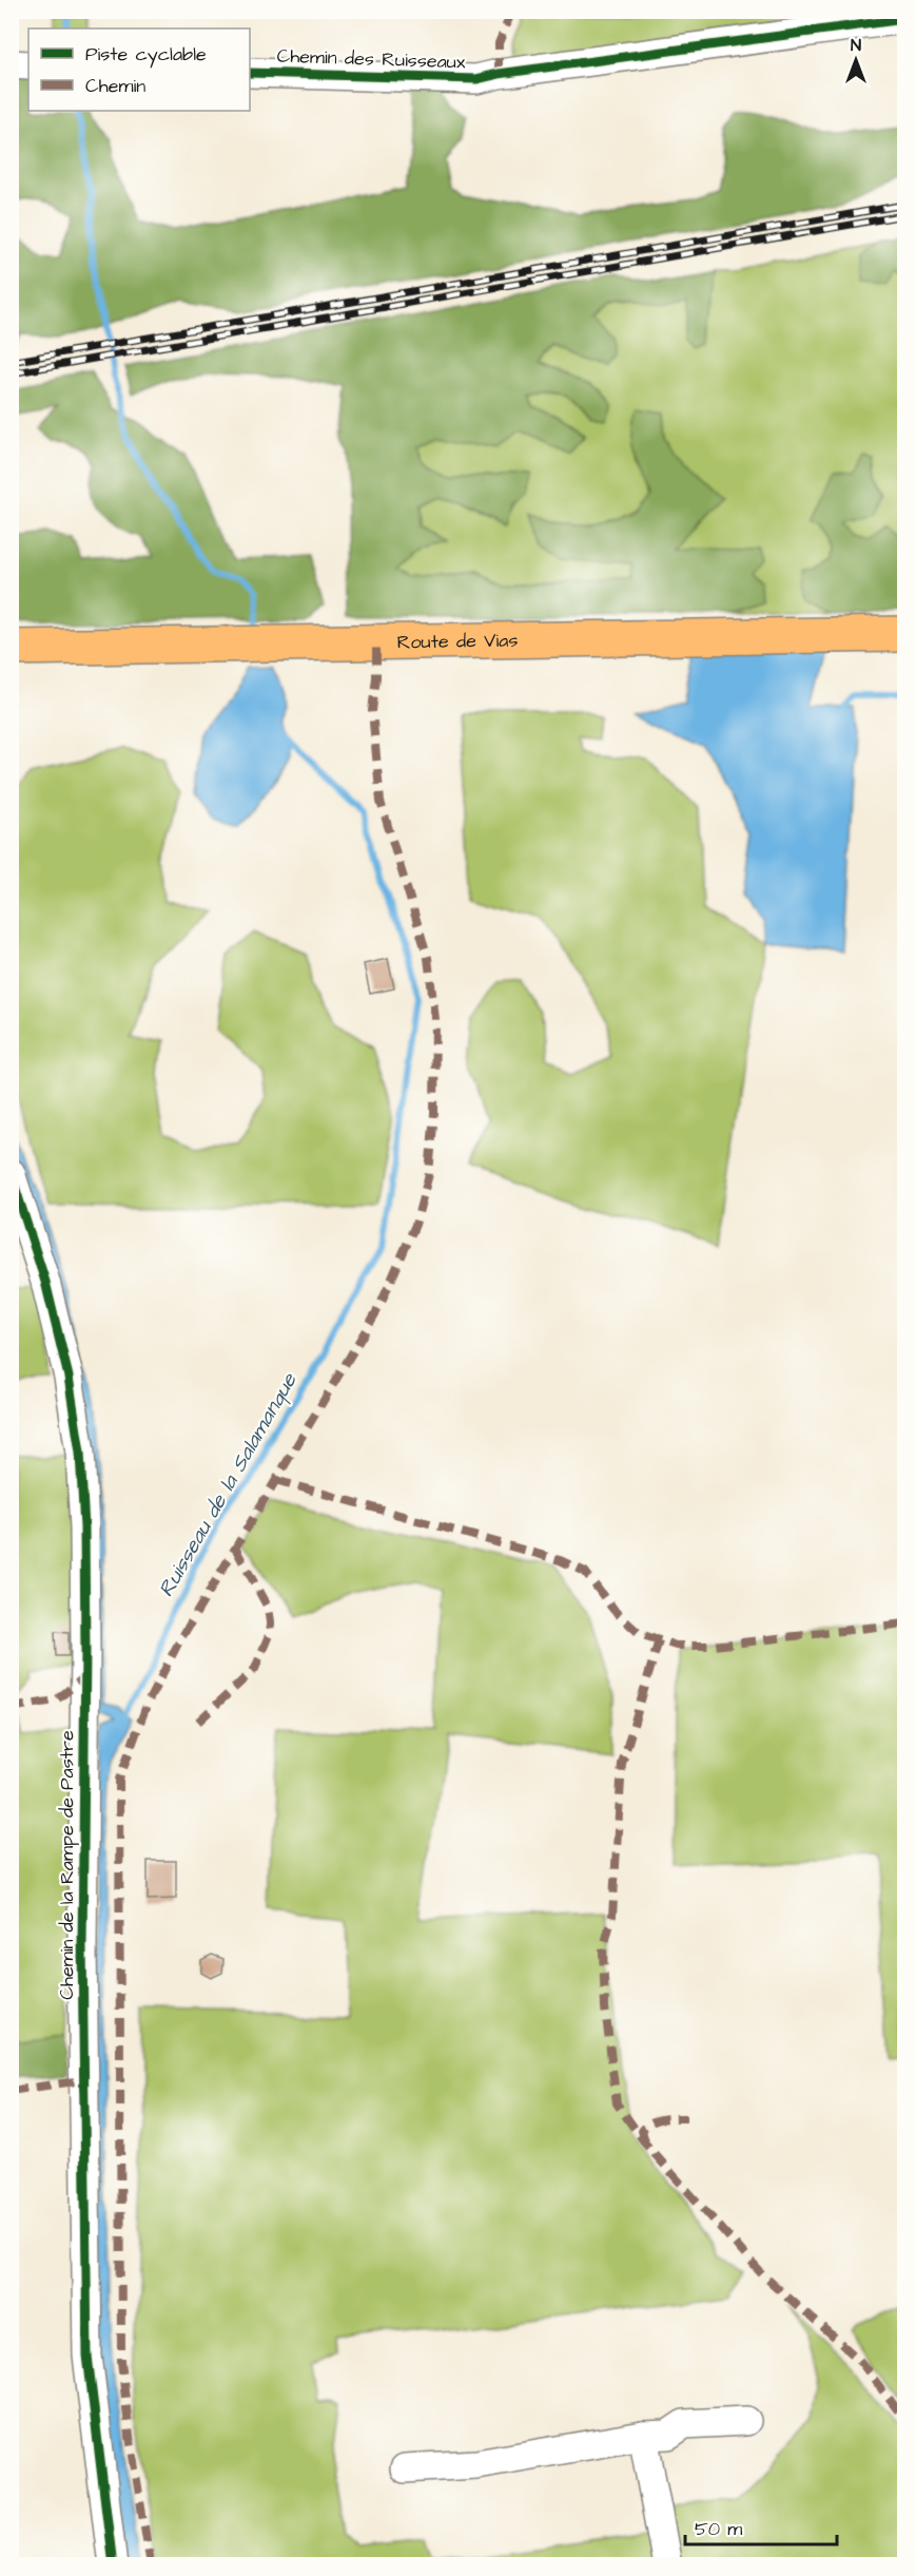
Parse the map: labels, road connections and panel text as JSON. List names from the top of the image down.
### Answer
{
  "streets": {
    "main road": ["Route de Vias"],
    "street": ["Chemin des Ruisseaux", "Chemin de la Rampe de Pastre"]
  },
  "water": ["Ruisseau de la Salamanque"],
  "legend": ["Piste cyclable", "Chemin"],
  "scale_bar": "50 m",
  "north": "top"
}
